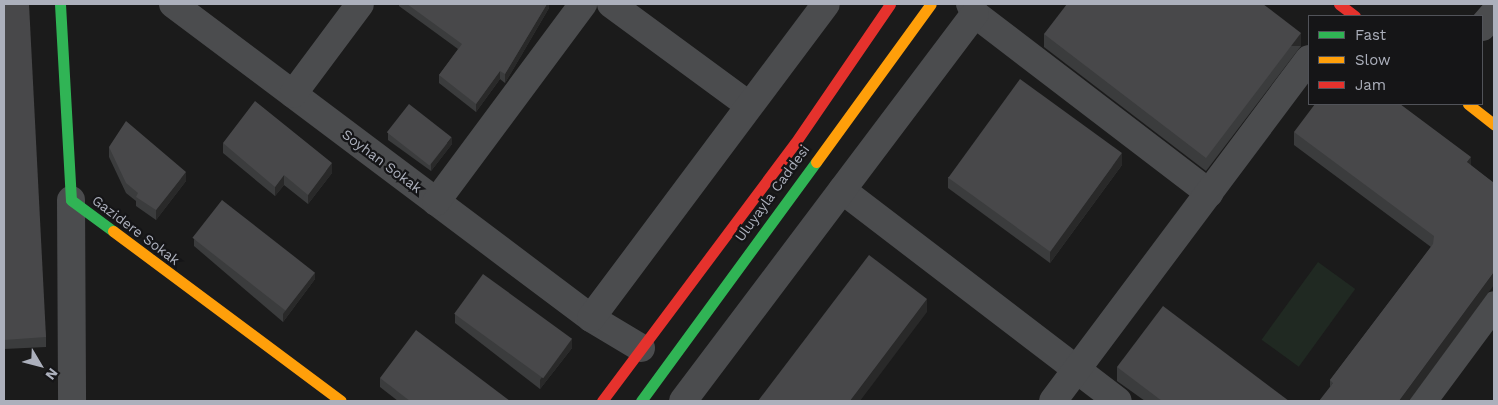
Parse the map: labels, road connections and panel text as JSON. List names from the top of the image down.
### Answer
{
  "streets": {
    "main road": ["Uluyayla Caddesi", "Gazidere Sokak"],
    "street": ["Soyhan Sokak"]
  },
  "crossings": [
    ["Soyhan Sokak", "Uluyayla Caddesi"]
  ],
  "legend": ["Fast", "Slow", "Jam"],
  "north": "bottom right"
}
